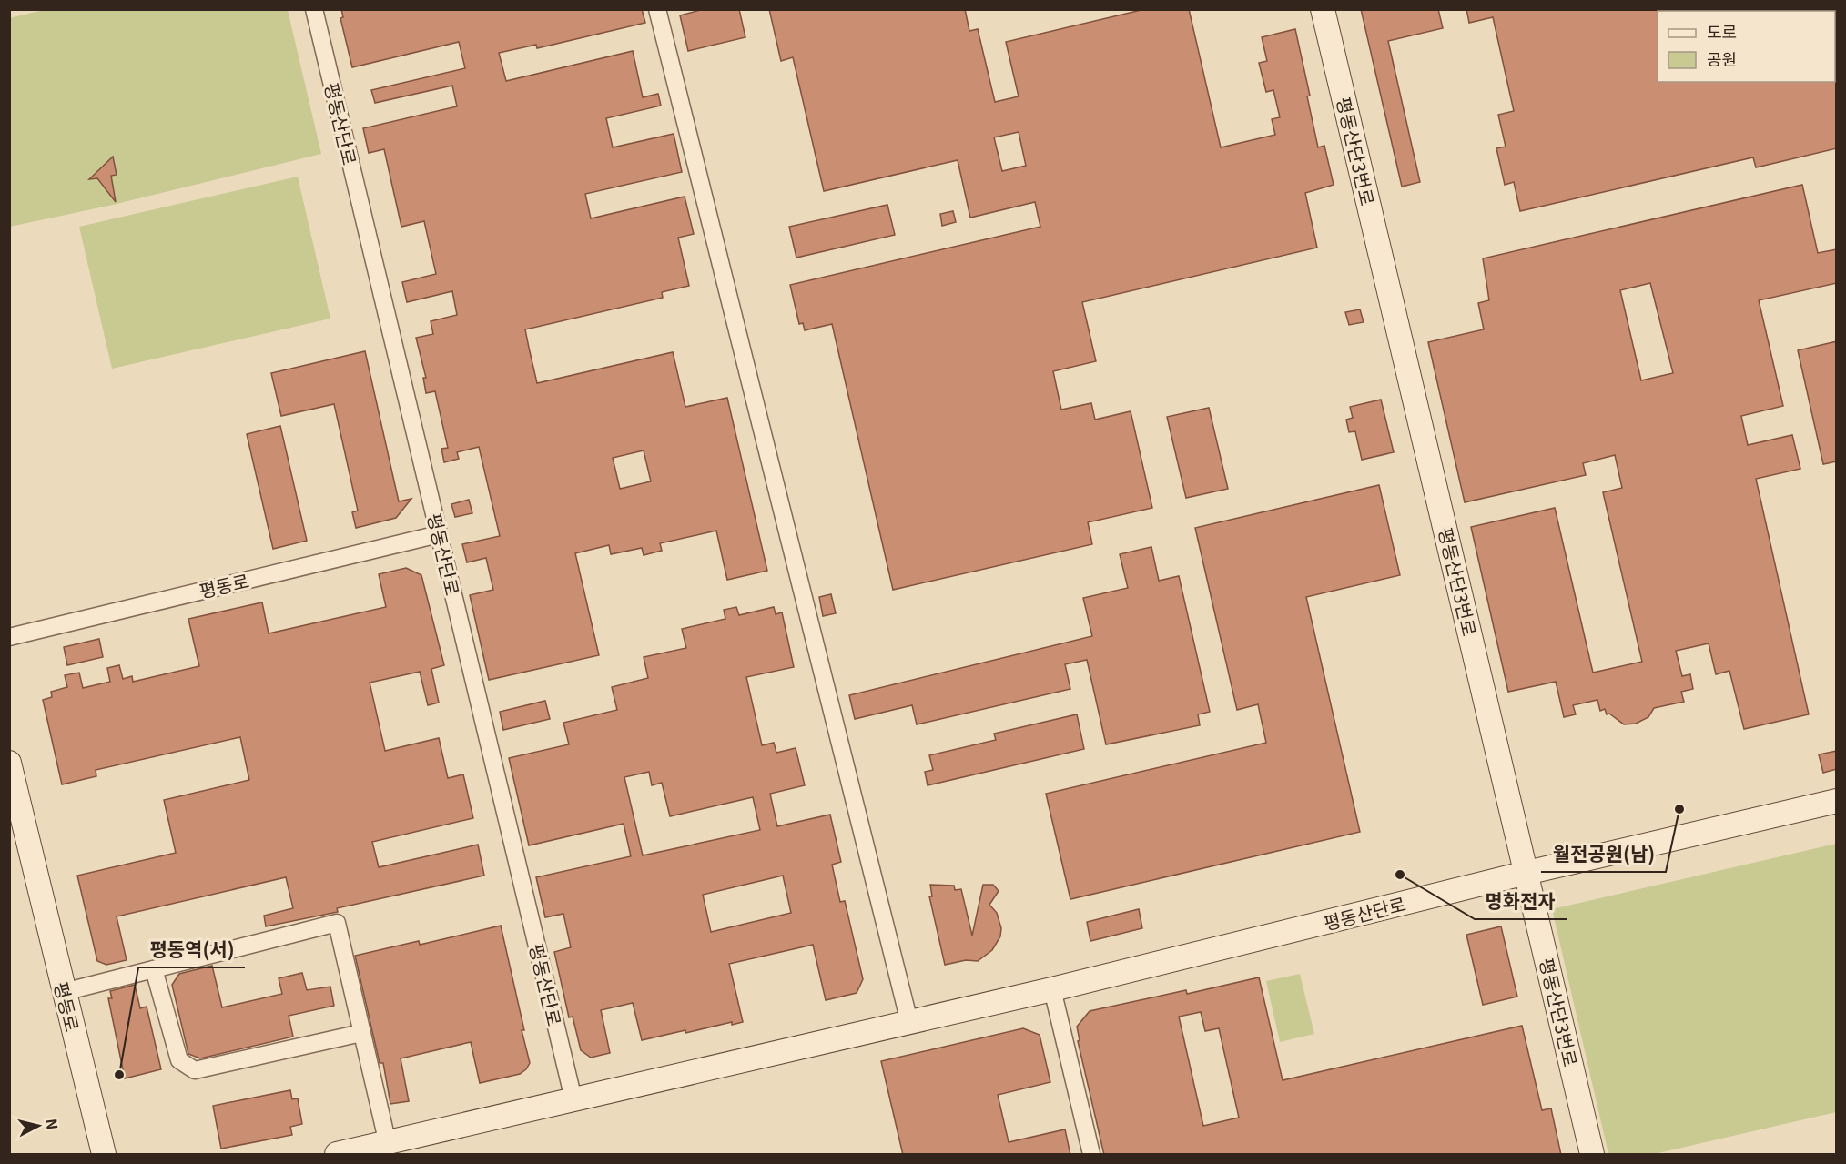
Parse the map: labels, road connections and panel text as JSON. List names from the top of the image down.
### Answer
{
  "streets": {
    "street": ["평동산단로", "평동산단3번로", "평동로"]
  },
  "crossings": [
    ["평동산단로", "평동산단3번로"],
    ["평동산단로", "평동로"]
  ],
  "places": ["월전공원(남)", "명화전자", "평동역(서)"],
  "legend": ["도로", "공원"],
  "north": "right"
}
